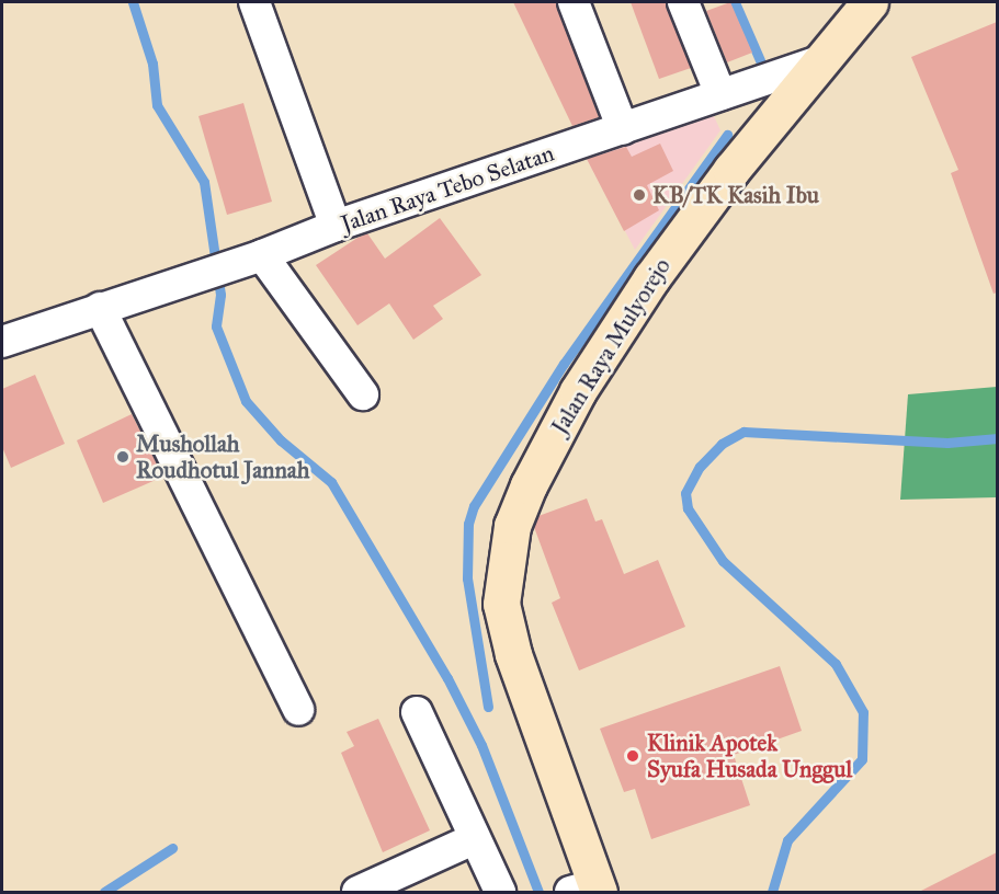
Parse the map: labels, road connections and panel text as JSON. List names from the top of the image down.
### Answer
{
  "streets": {
    "main road": ["Jalan Raya Mulyorejo"],
    "street": ["Jalan Raya Tebo Selatan"]
  },
  "crossings": [
    ["Jalan Raya Tebo Selatan", "Jalan Raya Mulyorejo"]
  ],
  "places": ["KB/TK Kasih Ibu", "Mushollah Roudhotul Jannah", "Klinik Apotek Syufa Husada Unggul"]
}
